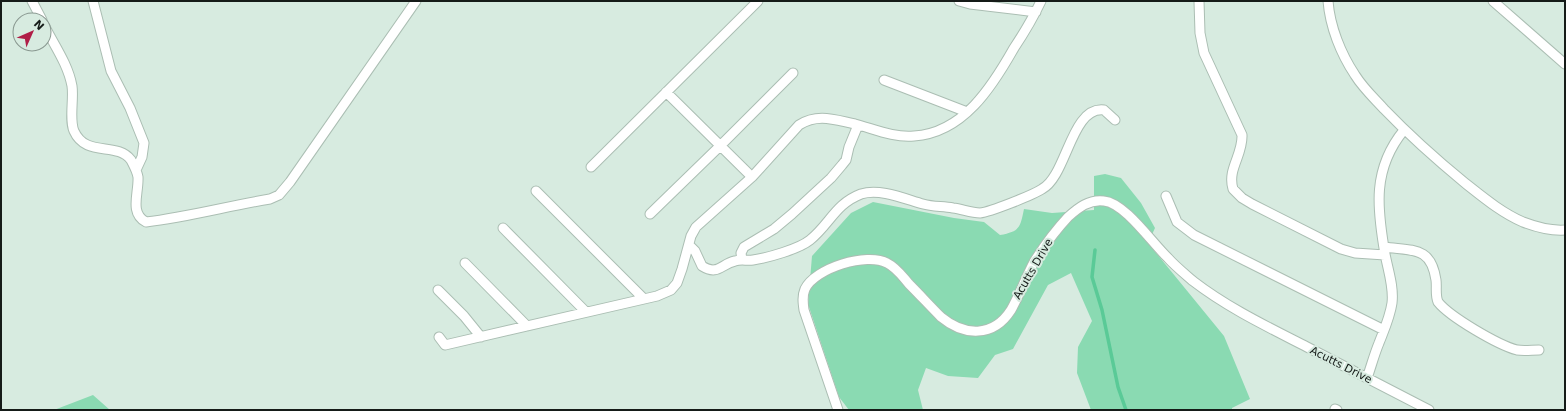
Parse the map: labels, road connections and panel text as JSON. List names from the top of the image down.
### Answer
{
  "streets": {
    "street": ["Acutts Drive"]
  },
  "north": "top right"
}
